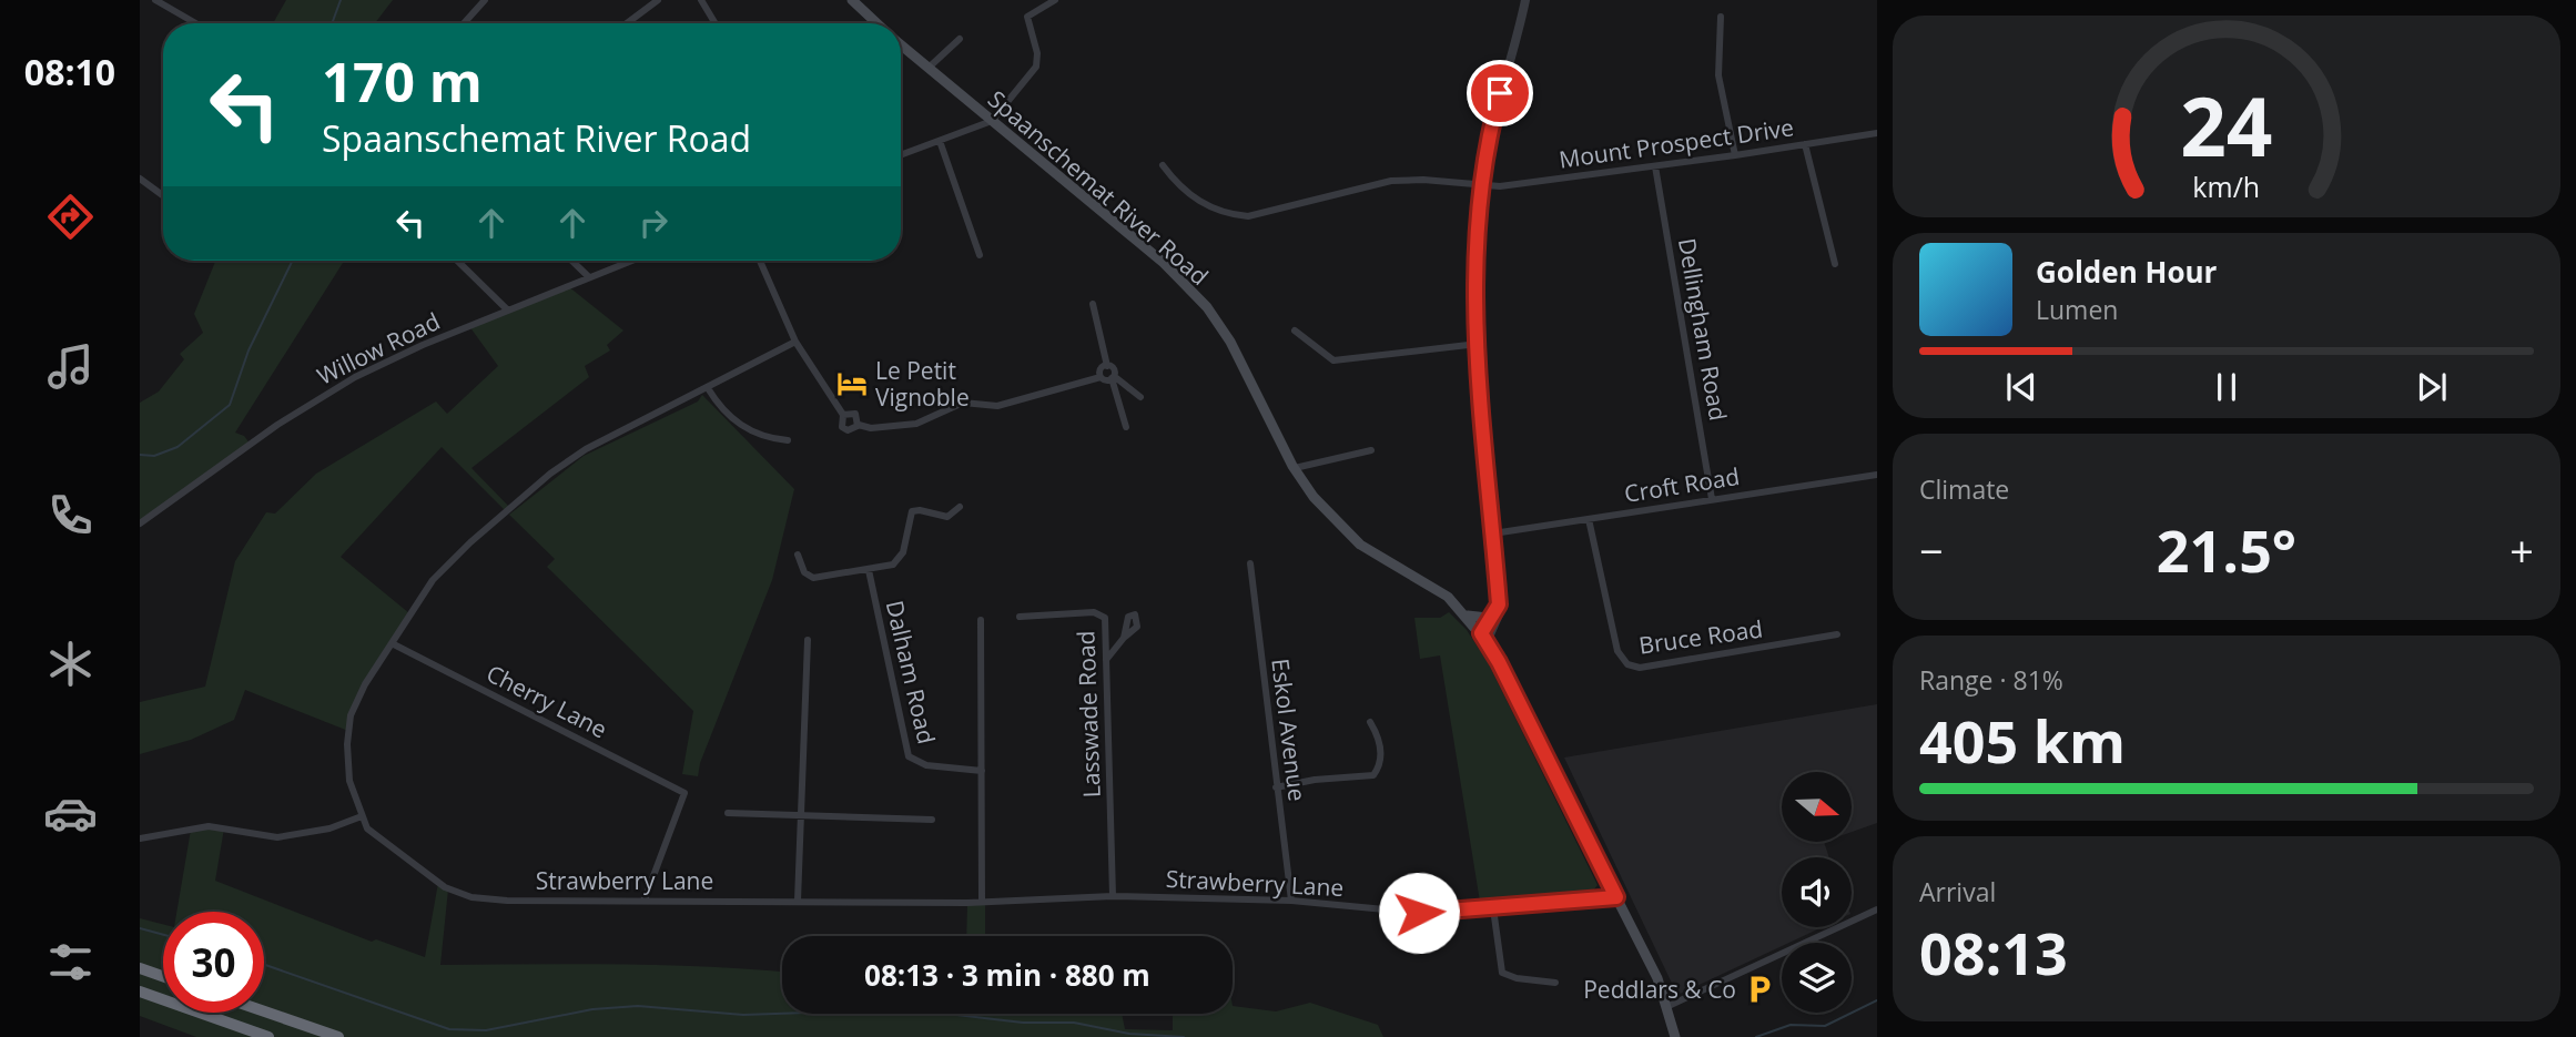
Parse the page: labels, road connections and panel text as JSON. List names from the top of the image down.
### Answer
{
  "streets": {
    "main road": ["Spaanschemat River Road"],
    "street": [
      "Mount Prospect Drive",
      "Dellingham Road",
      "Willow Road",
      "Croft Road",
      "Bruce Road",
      "Dalham Road",
      "Cherry Lane",
      "Lasswade Road",
      "Eskol Avenue",
      "Strawberry Lane"
    ]
  },
  "crossings": [
    ["Mount Prospect Drive", "Dellingham Road"],
    ["Spaanschemat River Road", "Strawberry Lane"],
    ["Dellingham Road", "Croft Road"],
    ["Croft Road", "Bruce Road"],
    ["Cherry Lane", "Strawberry Lane"],
    ["Lasswade Road", "Strawberry Lane"],
    ["Eskol Avenue", "Strawberry Lane"]
  ],
  "places": {
    "hotel": ["Le Petit Vignoble"],
    "parking": ["Peddlars & Co"]
  },
  "north": "right",
  "page": {
    "tabs": "08:10",
    "turn": ["170 m", "Spaanschemat River Road"],
    "song": ["Golden Hour", "Lumen"],
    "tile": [
      "Climate",
      ["Range · 81%", "405 km"],
      ["Arrival", "08:13"]
    ],
    "heat": ["−", "21.5°", "+"],
    "limit": "30",
    "trip": "08:13 · 3 min · 880 m",
    "gauge": ["24", "km/h"]
  }
}
